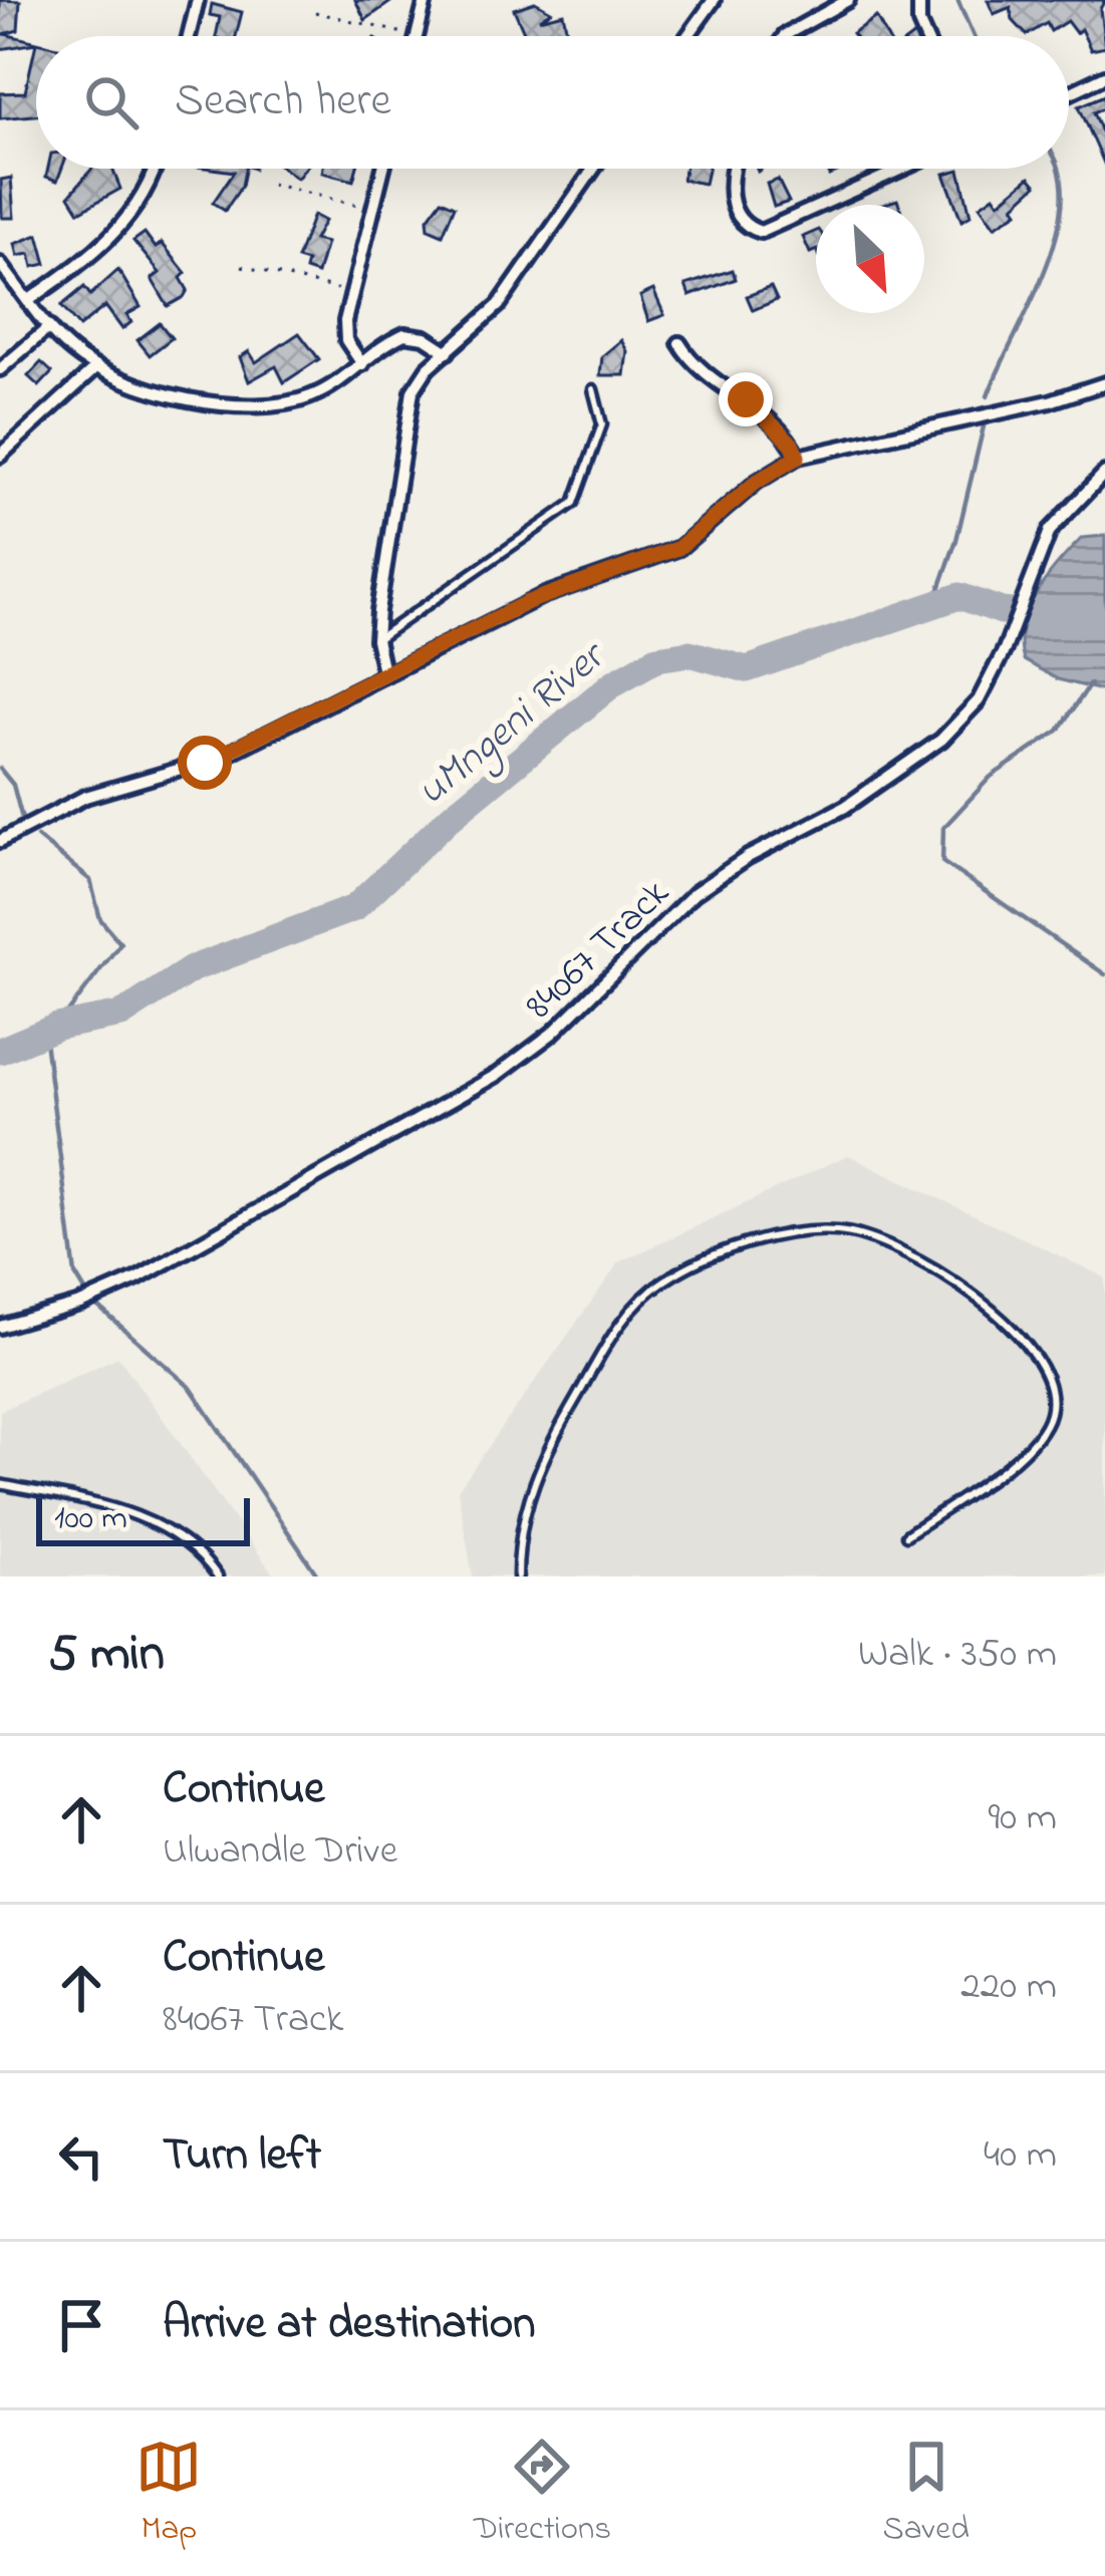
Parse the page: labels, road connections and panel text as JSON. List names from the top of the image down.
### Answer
{
  "streets": {
    "street": ["84067 Track"]
  },
  "water": ["uMngeni River"],
  "scale_bar": "100 m",
  "north": "bottom right",
  "page": {
    "search": "Search here",
    "scale": "100 m",
    "heading": ["5 min", "Walk · 350 m"],
    "list": [
      ["Continue", "Ulwandle Drive", "90 m"],
      ["Continue", "84067 Track", "220 m"],
      ["Turn left", "40 m"],
      "Arrive at destination"
    ],
    "nav": ["Map", "Directions", "Saved"]
  }
}
